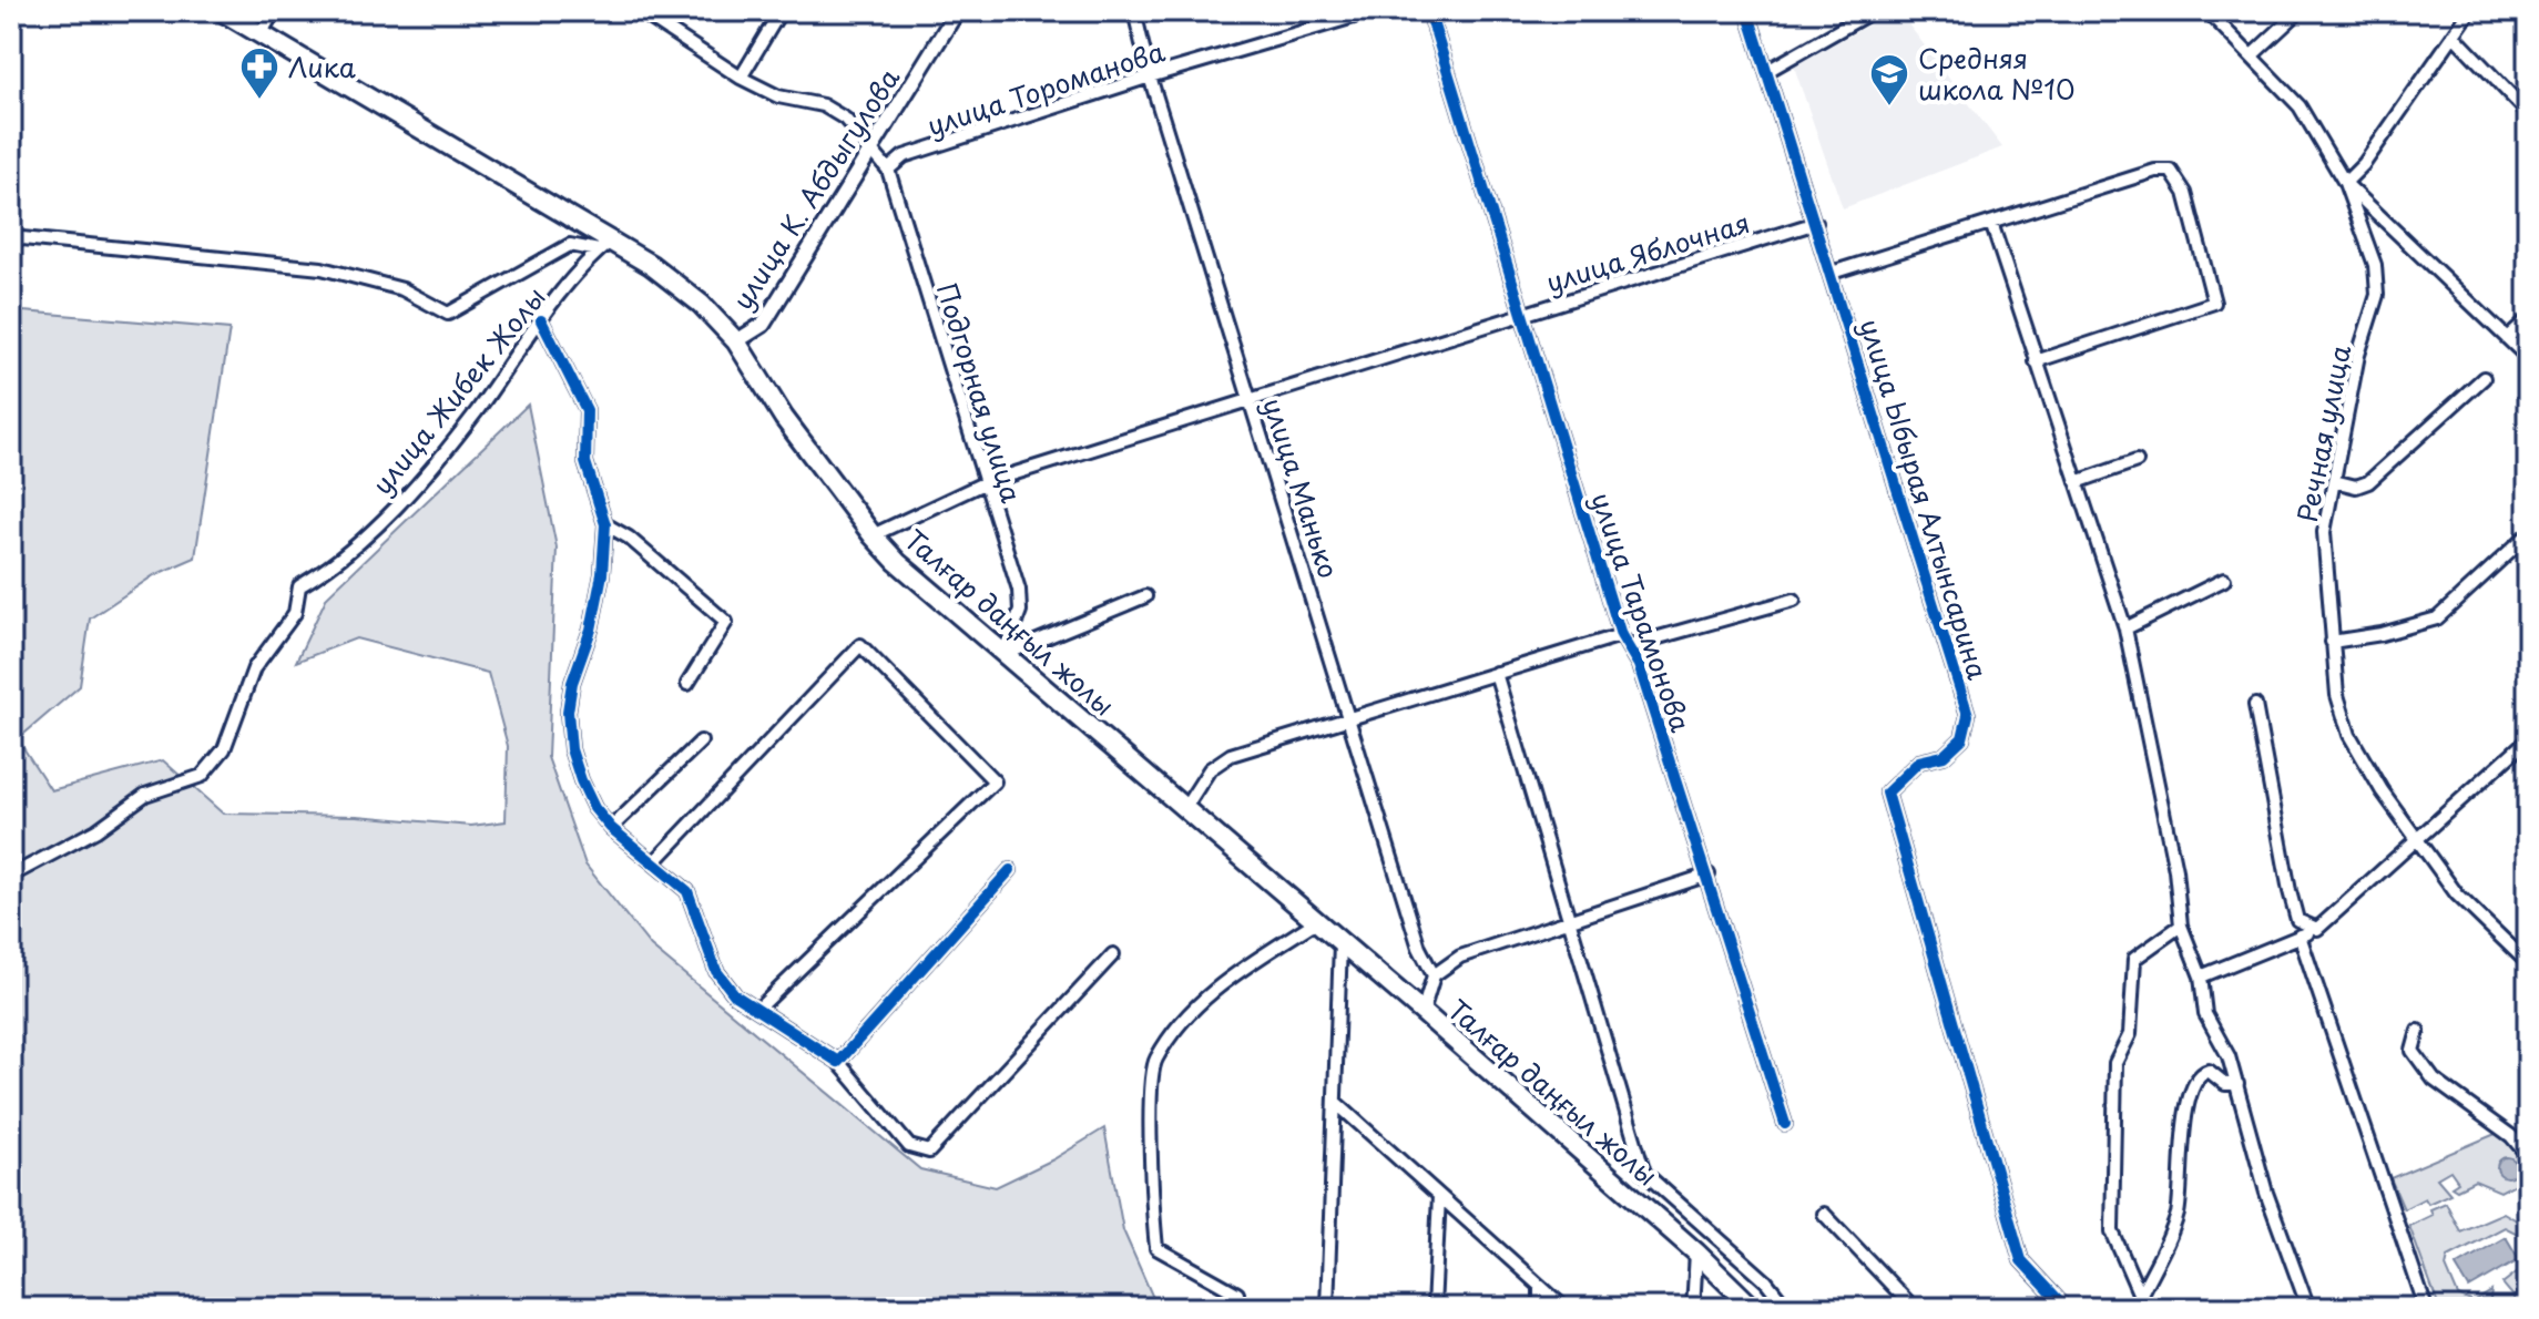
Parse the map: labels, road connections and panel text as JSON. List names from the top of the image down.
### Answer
{
  "streets": {
    "main road": ["Талғар даңғыл жолы"],
    "street": [
      "улица Тороманова",
      "улица К. Абдыгулова",
      "улица Яблочная",
      "улица Жибек Жолы",
      "Подгорная улица",
      "Речная улица",
      "улица Манько",
      "улица Ыбырая Алтынсарина",
      "улица Тарамонова"
    ]
  },
  "crossings": [
    ["улица Тороманова", "Подгорная улица"],
    ["улица Тороманова", "улица Манько"],
    ["улица К. Абдыгулова", "Подгорная улица"],
    ["улица К. Абдыгулова", "Талғар даңғыл жолы"],
    ["улица Яблочная", "Подгорная улица"],
    ["улица Яблочная", "улица Манько"],
    ["улица Яблочная", "улица Ыбырая Алтынсарина"],
    ["улица Яблочная", "улица Тарамонова"],
    ["улица Яблочная", "Талғар даңғыл жолы"],
    ["улица Жибек Жолы", "Талғар даңғыл жолы"],
    ["Подгорная улица", "Талғар даңғыл жолы"]
  ],
  "places": {
    "pharmacy": ["Лика"],
    "school or university": ["Средняя школа №10"]
  }
}
